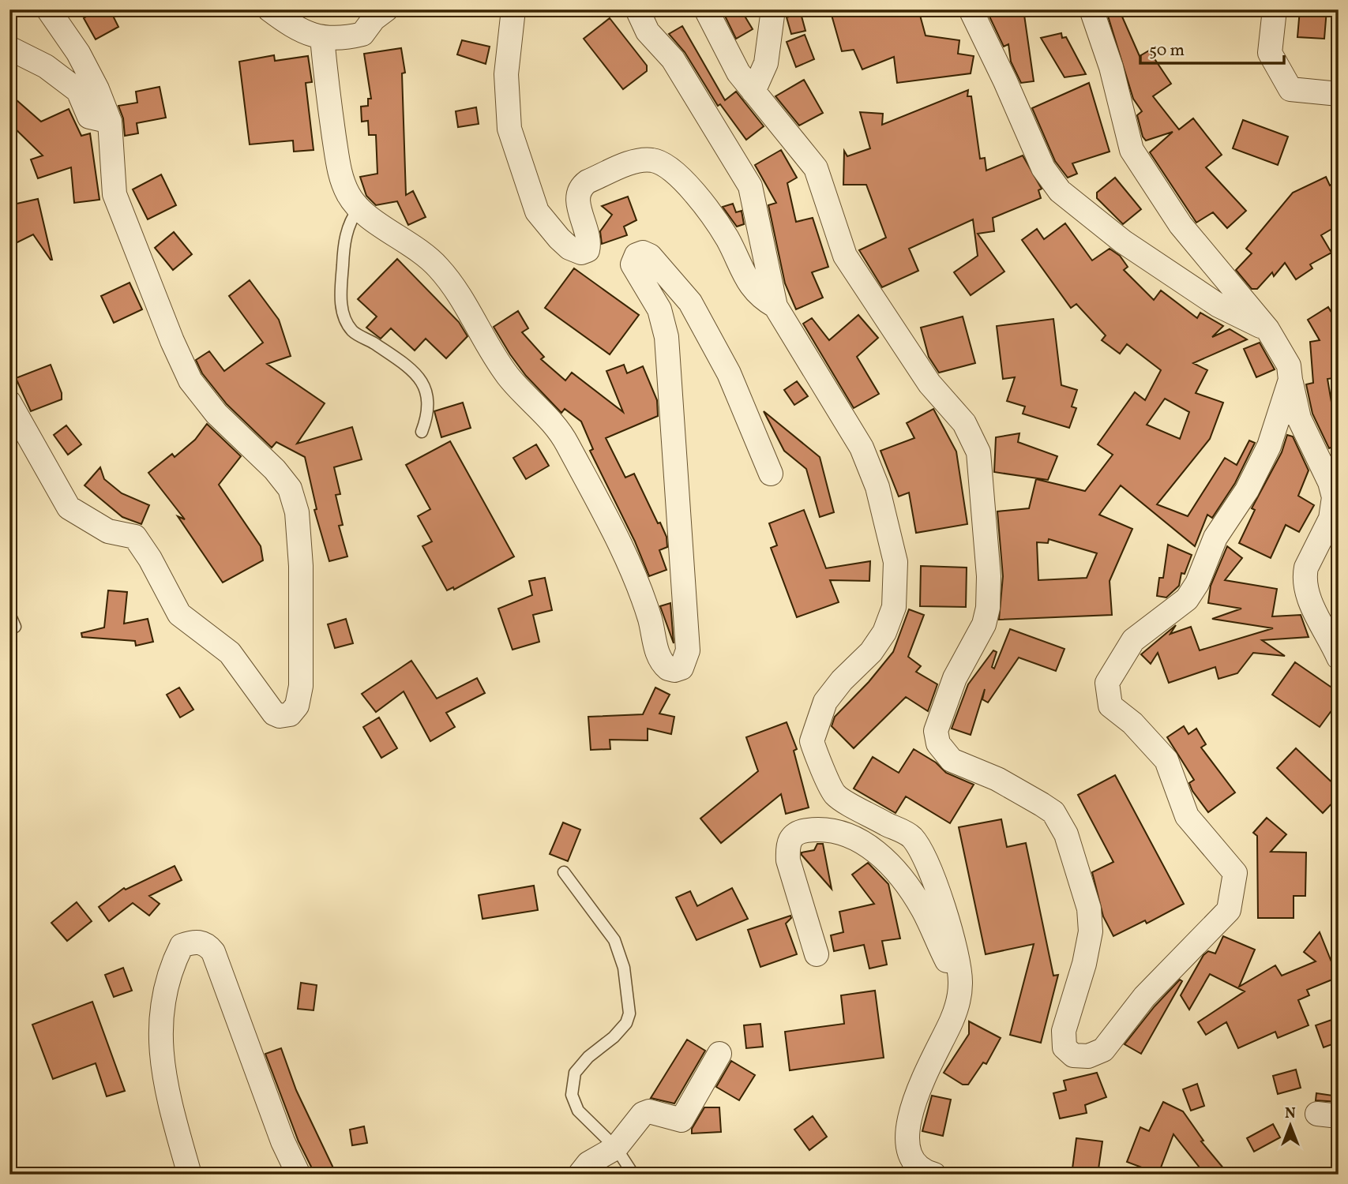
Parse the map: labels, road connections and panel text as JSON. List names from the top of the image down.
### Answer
{
  "scale_bar": "50 m",
  "north": "top"
}
